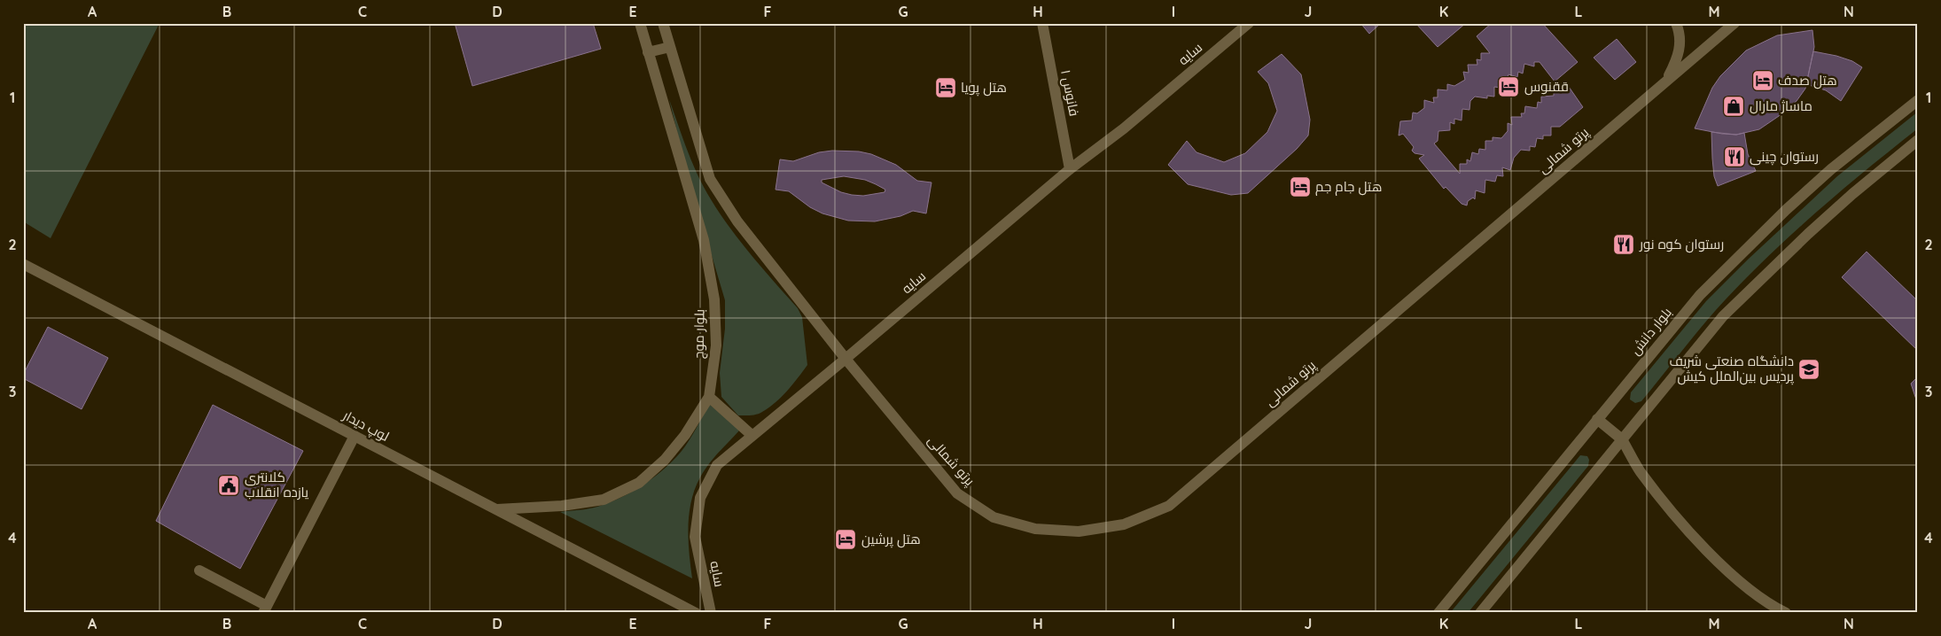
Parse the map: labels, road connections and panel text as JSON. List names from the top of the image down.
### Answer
{
  "streets": {
    "street": [
      "سایه",
      "فانوس ۱",
      "پرتو شمالی",
      "بلوار دانش",
      "بلوار موج",
      "لوپ دیدار"
    ]
  },
  "crossings": [
    ["سایه", "فانوس ۱"],
    ["سایه", "پرتو شمالی"],
    ["بلوار موج", "لوپ دیدار"]
  ],
  "places": {
    "hotel": [
      "هتل صدف",
      "ققنوس",
      "هتل پویا",
      "هتل جام جم",
      "هتل پرشین"
    ],
    "shop": ["ماساژ مارال"],
    "restaurant": ["رستوان چینی", "رستوان کوه نور"],
    "school or university": ["دانشگاه صنعتی شریف پردیس بین‌الملل کیش"],
    "public building": ["کلانتری یازده انقلاب"]
  },
  "grid": {
    "columns": [
      "A",
      "B",
      "C",
      "D",
      "E",
      "F",
      "G",
      "H",
      "I",
      "J",
      "K",
      "L",
      "M",
      "N"
    ],
    "rows": [
      "1",
      "2",
      "3",
      "4"
    ]
  }
}
